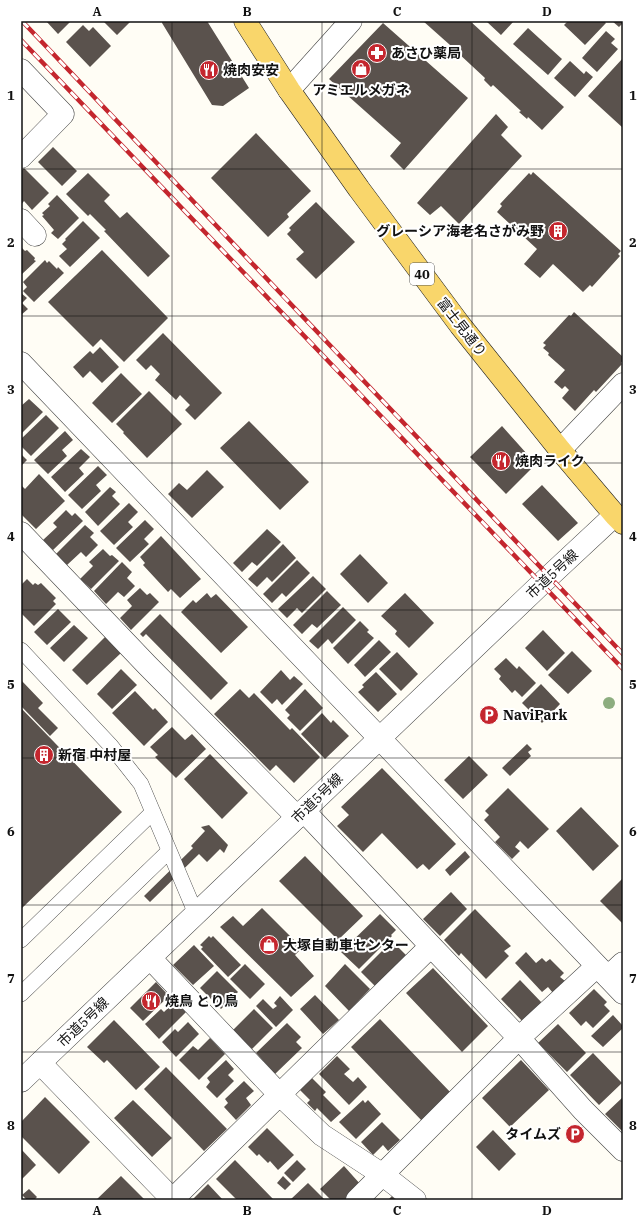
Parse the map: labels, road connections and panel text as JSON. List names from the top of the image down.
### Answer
{
  "streets": {
    "main road": ["40", "富士見通り"],
    "street": ["市道5号線"]
  },
  "crossings": [
    ["富士見通り", "市道5号線"]
  ],
  "places": {
    "pharmacy": ["あさひ薬局"],
    "shop": ["アミエルメガネ", "大塚自動車センター"],
    "restaurant": ["焼肉安安", "焼肉ライク", "焼鳥 とり鳥"],
    "building": ["グレーシア海老名さがみ野", "新宿 中村屋"],
    "parking": ["NaviPark", "タイムズ"]
  },
  "grid": {
    "columns": [
      "A",
      "B",
      "C",
      "D"
    ],
    "rows": [
      "1",
      "2",
      "3",
      "4",
      "5",
      "6",
      "7",
      "8"
    ]
  }
}
